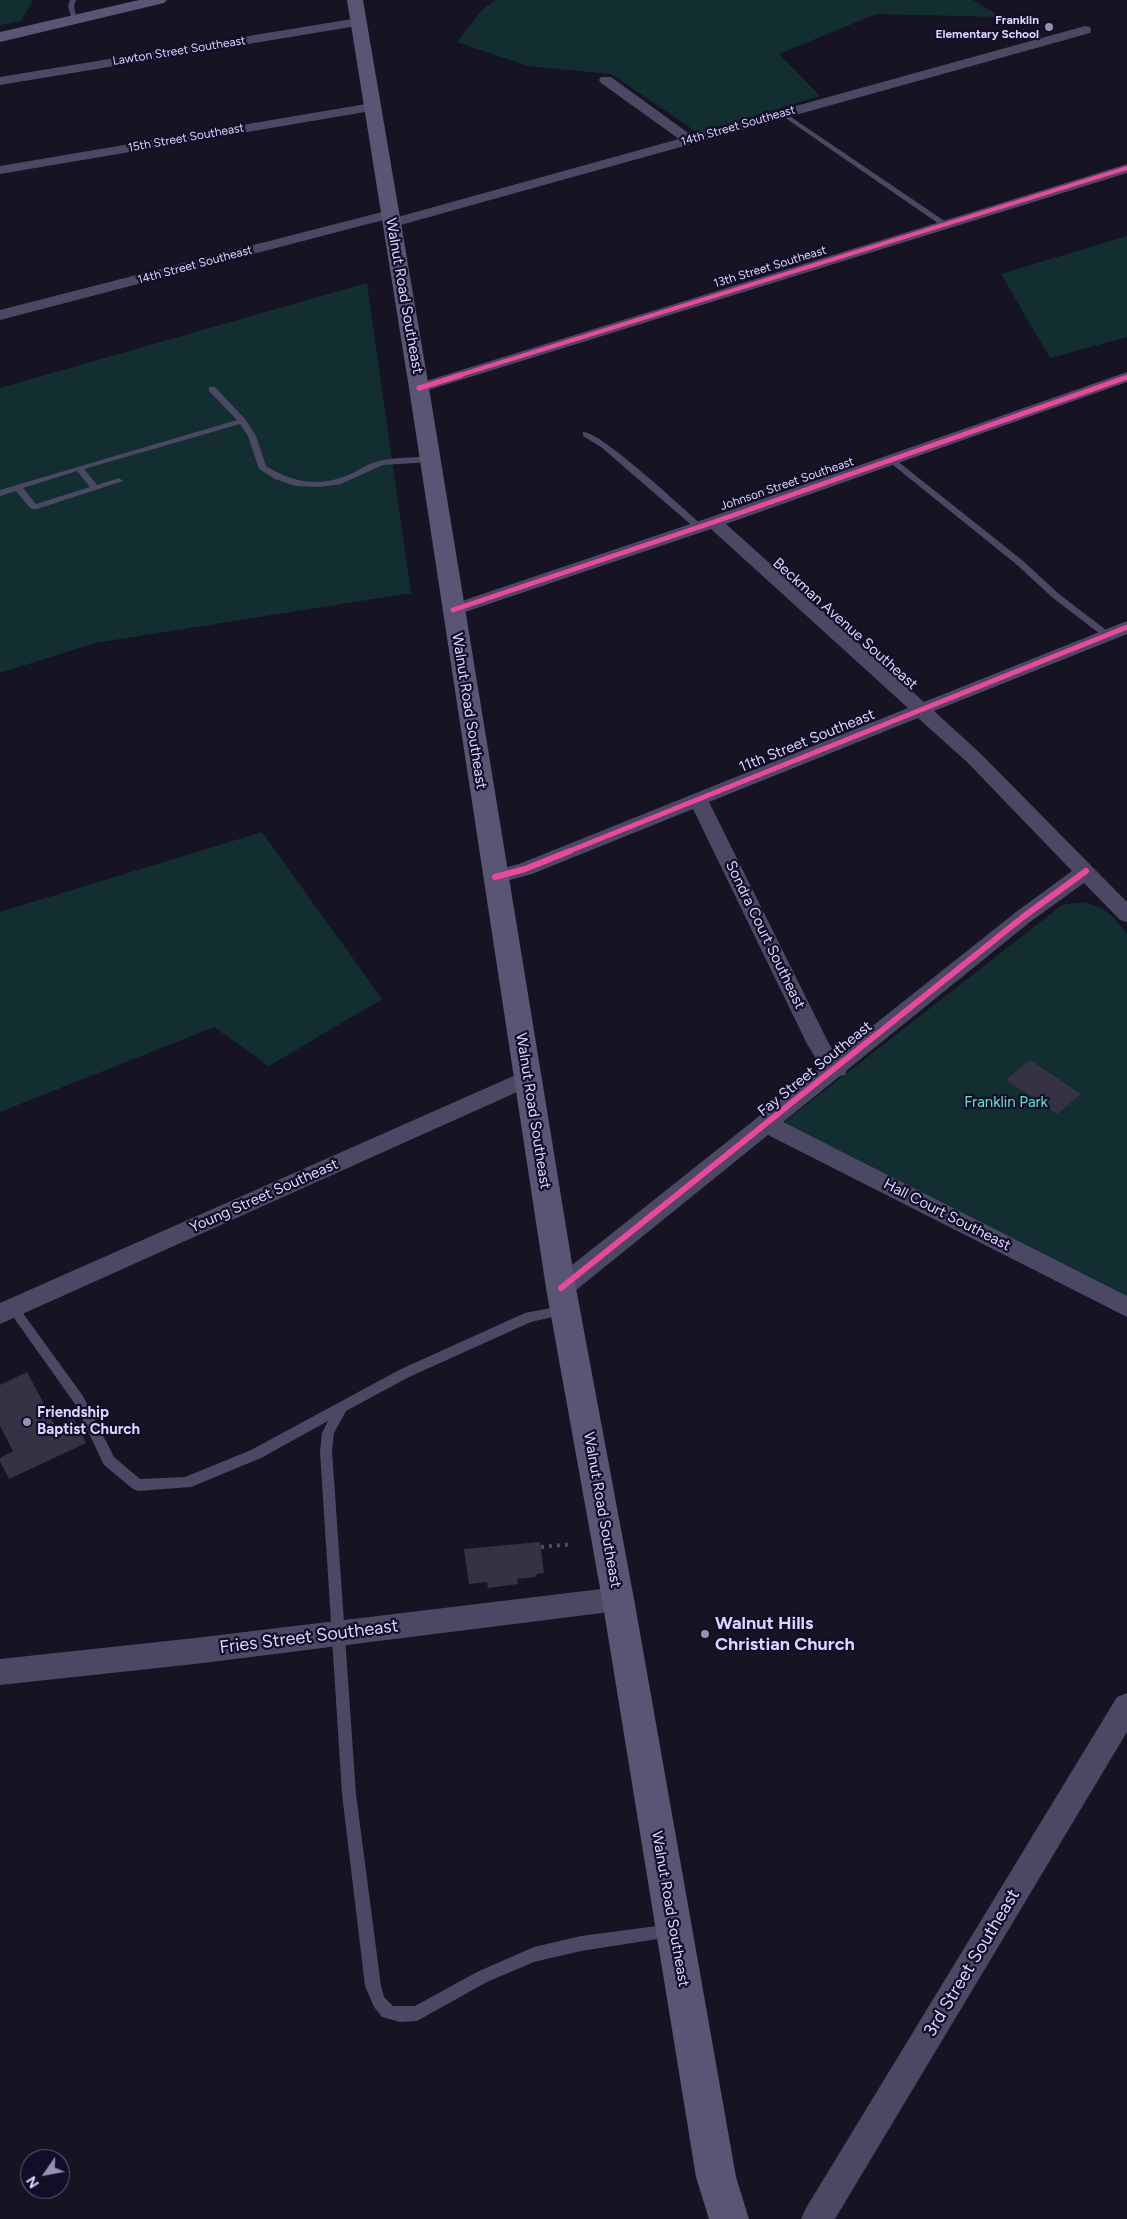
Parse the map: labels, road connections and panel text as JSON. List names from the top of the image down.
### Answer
{
  "streets": {
    "main road": ["Walnut Road Southeast"],
    "street": [
      "Lawton Street Southeast",
      "14th Street Southeast",
      "15th Street Southeast",
      "13th Street Southeast",
      "Johnson Street Southeast",
      "Beckman Avenue Southeast",
      "11th Street Southeast",
      "Sondra Court Southeast",
      "Fay Street Southeast",
      "Young Street Southeast",
      "Hall Court Southeast",
      "Fries Street Southeast",
      "3rd Street Southeast"
    ]
  },
  "crossings": [
    ["Lawton Street Southeast", "Walnut Road Southeast"],
    ["14th Street Southeast", "Walnut Road Southeast"],
    ["15th Street Southeast", "Walnut Road Southeast"],
    ["13th Street Southeast", "Walnut Road Southeast"],
    ["Walnut Road Southeast", "Johnson Street Southeast"],
    ["Walnut Road Southeast", "11th Street Southeast"],
    ["Walnut Road Southeast", "Fay Street Southeast"],
    ["Walnut Road Southeast", "Young Street Southeast"],
    ["Walnut Road Southeast", "Fries Street Southeast"],
    ["Johnson Street Southeast", "Beckman Avenue Southeast"],
    ["Beckman Avenue Southeast", "11th Street Southeast"],
    ["Beckman Avenue Southeast", "Fay Street Southeast"],
    ["11th Street Southeast", "Sondra Court Southeast"],
    ["Sondra Court Southeast", "Fay Street Southeast"],
    ["Fay Street Southeast", "Hall Court Southeast"]
  ],
  "parks": ["Franklin Park"],
  "places": ["Franklin Elementary School", "Friendship Baptist Church", "Walnut Hills Christian Church"],
  "north": "bottom left"
}
